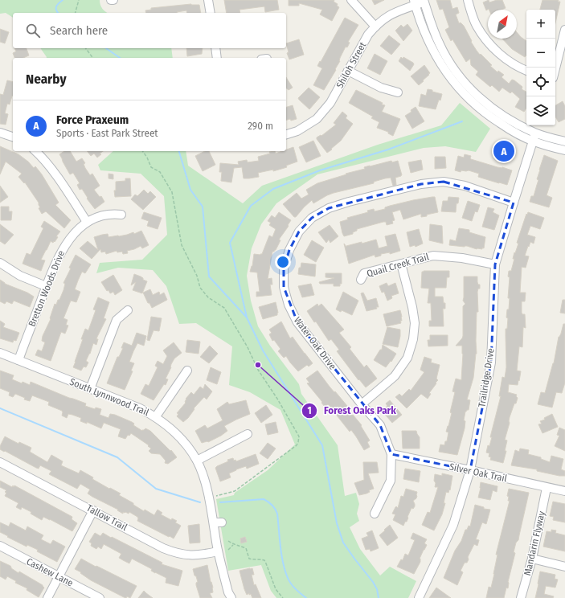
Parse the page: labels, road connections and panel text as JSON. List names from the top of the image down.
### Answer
{
  "streets": {
    "street": [
      "Shiloh Street",
      "Quail Creek Trail",
      "Bretton Woods Drive",
      "Water Oak Drive",
      "Trailridge Drive",
      "South Lynnwood Trail",
      "Silver Oak Trail",
      "Tallow Trail",
      "Mandarin Flyway",
      "Cashew Lane"
    ]
  },
  "crossings": [
    ["Quail Creek Trail", "Trailridge Drive"],
    ["Bretton Woods Drive", "South Lynnwood Trail"],
    ["Water Oak Drive", "Trailridge Drive"],
    ["Water Oak Drive", "Silver Oak Trail"],
    ["Trailridge Drive", "Silver Oak Trail"],
    ["South Lynnwood Trail", "Tallow Trail"],
    ["Silver Oak Trail", "Mandarin Flyway"]
  ],
  "places": ["Forest Oaks Park"],
  "north": "top right",
  "page": {
    "map_buttons": ["+", "−"],
    "search": "Search here",
    "heading": "Nearby",
    "list": [
      {
        "mark": "A",
        "name": "Force Praxeum",
        "note": "Sports · East Park Street",
        "value": "290 m"
      }
    ],
    "pins": "A"
  }
}
